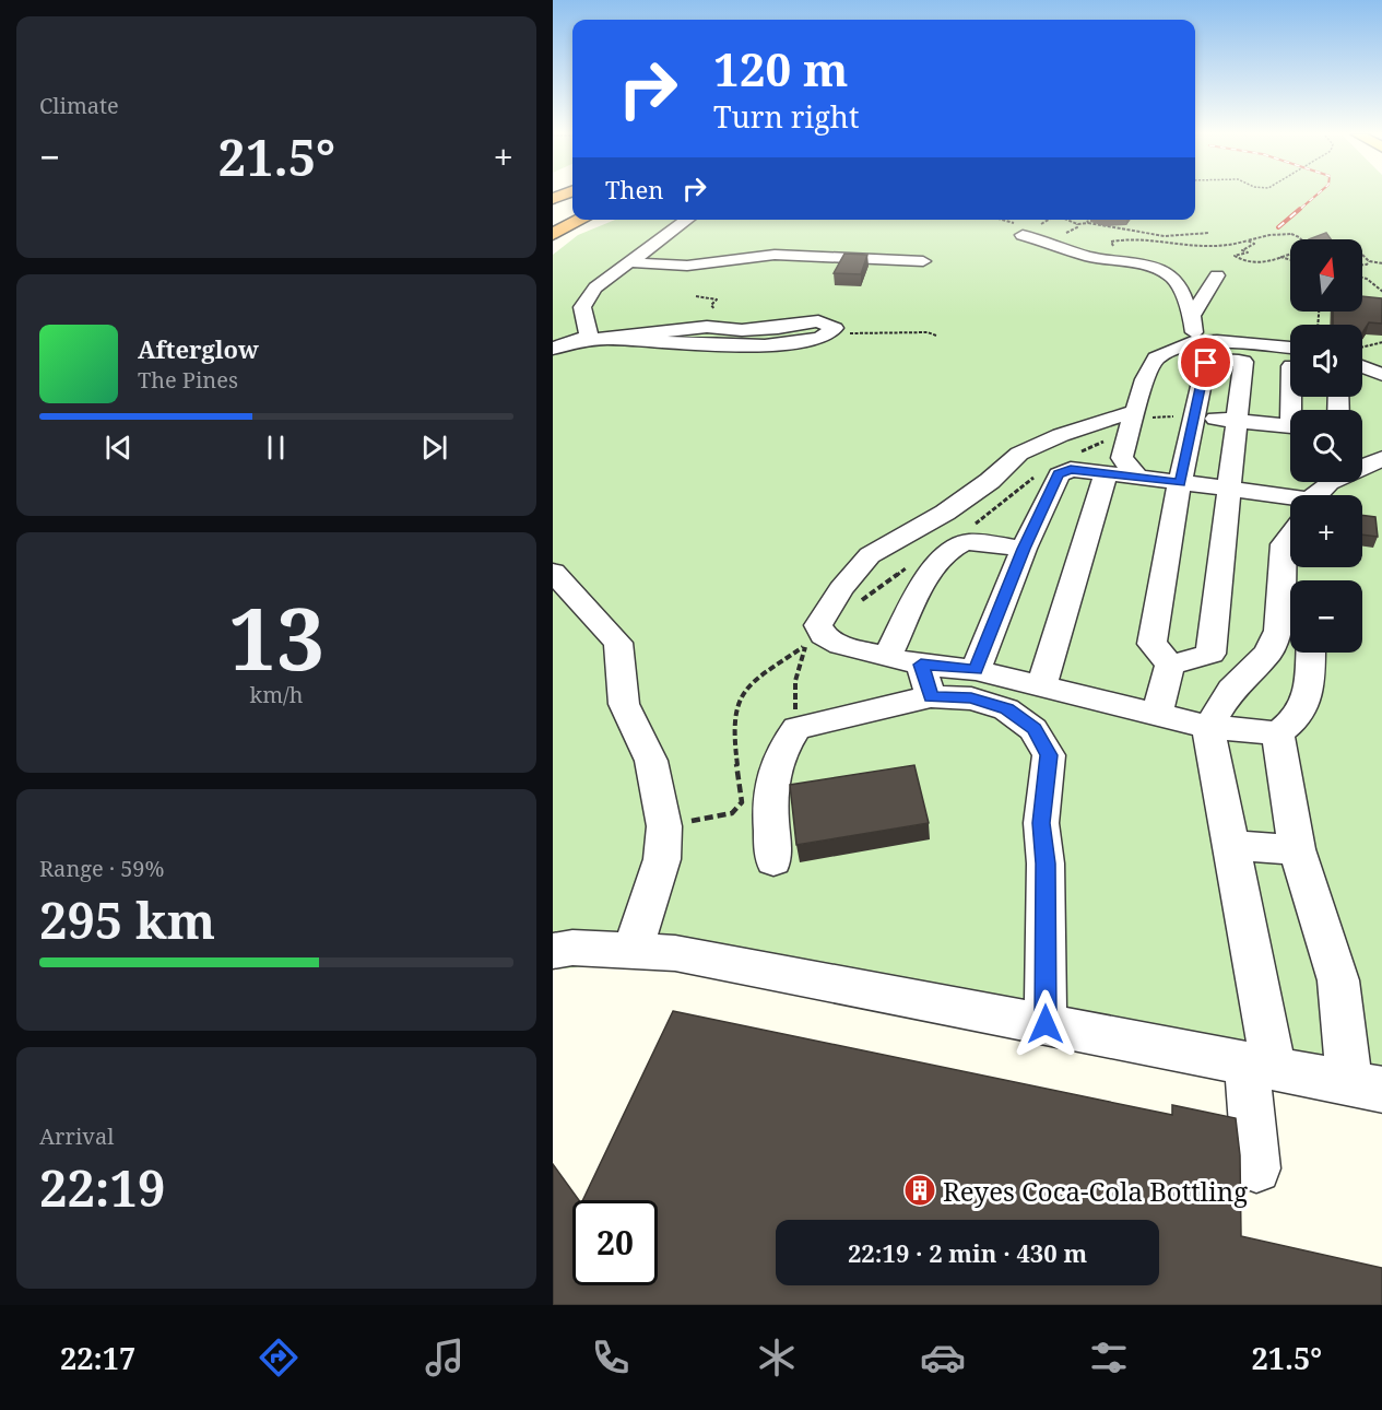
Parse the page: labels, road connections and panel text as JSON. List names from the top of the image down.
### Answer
{
  "places": {
    "building": ["Reyes Coca-Cola Bottling"]
  },
  "north": "top",
  "page": {
    "tile": [
      "Climate",
      ["13", "km/h"],
      ["Range · 59%", "295 km"],
      ["Arrival", "22:19"]
    ],
    "turn": ["120 m", "Turn right"],
    "heat": ["−", "21.5°", "+"],
    "then": "Then",
    "map_buttons": ["+", "−"],
    "song": ["Afterglow", "The Pines"],
    "limit": "20",
    "trip": "22:19 · 2 min · 430 m",
    "tabs": ["22:17", "21.5°"]
  }
}
